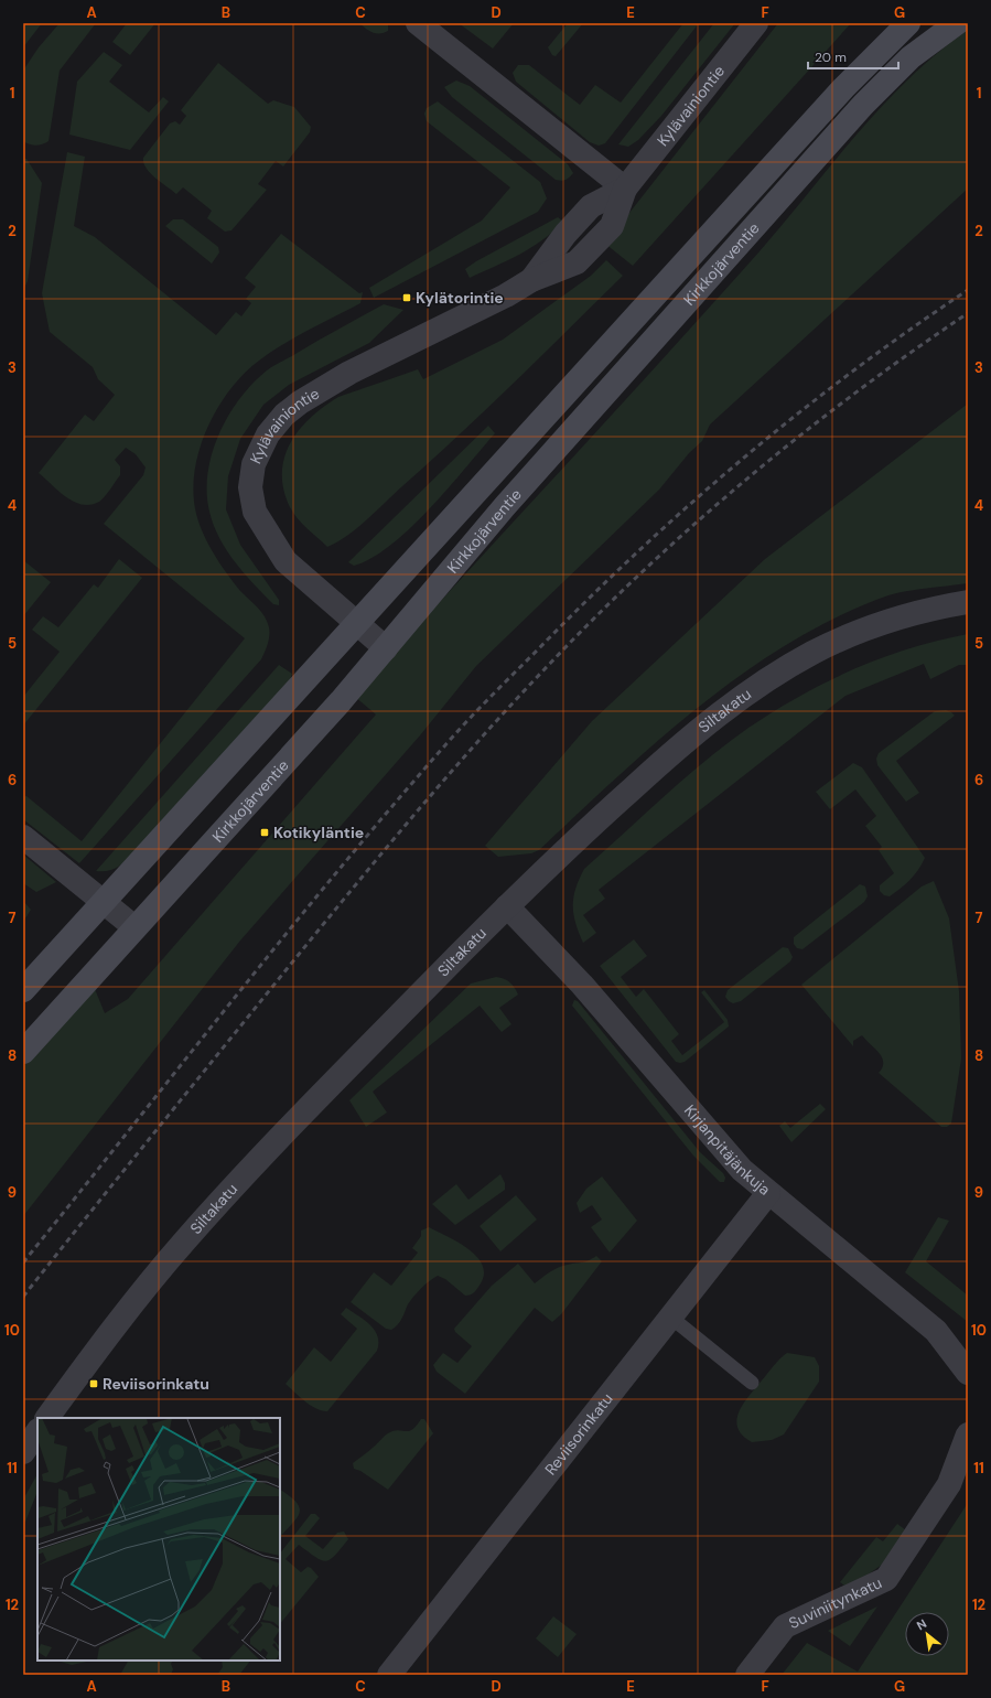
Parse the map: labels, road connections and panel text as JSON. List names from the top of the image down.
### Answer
{
  "streets": {
    "main road": ["Kirkkojärventie"],
    "street": [
      "Kylävainiontie",
      "Siltakatu",
      "Kirjanpitäjänkuja",
      "Reviisorinkatu",
      "Suviniitynkatu"
    ]
  },
  "crossings": [
    ["Kylävainiontie", "Kirkkojärventie"],
    ["Siltakatu", "Kirjanpitäjänkuja"],
    ["Kirjanpitäjänkuja", "Reviisorinkatu"]
  ],
  "places": {
    "transit": ["Kylätorintie", "Kotikyläntie", "Reviisorinkatu"]
  },
  "scale_bar": "20 m",
  "north": "top left",
  "grid": {
    "columns": [
      "A",
      "B",
      "C",
      "D",
      "E",
      "F",
      "G"
    ],
    "rows": [
      "1",
      "2",
      "3",
      "4",
      "5",
      "6",
      "7",
      "8",
      "9",
      "10",
      "11",
      "12"
    ]
  }
}
